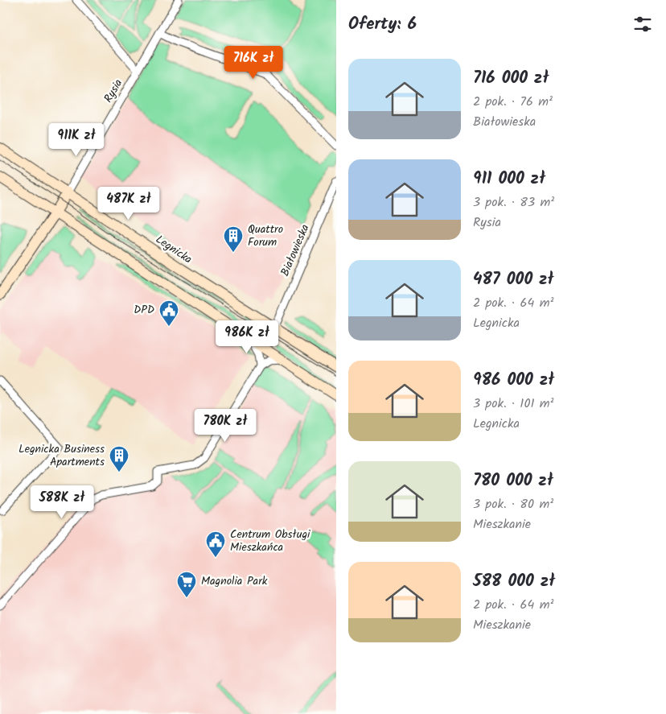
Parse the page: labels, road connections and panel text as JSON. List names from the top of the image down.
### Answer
{
  "streets": {
    "main road": ["Legnicka"],
    "street": ["Rysia", "Białowieska"]
  },
  "crossings": [
    ["Rysia", "Legnicka"],
    ["Legnicka", "Białowieska"]
  ],
  "places": {
    "building": ["Quattro Forum", "Legnicka Business Apartments"],
    "public building": ["DPD", "Centrum Obsługi Mieszkańca"],
    "supermarket": ["Magnolia Park"]
  },
  "page": {
    "heading": "Oferty: 6",
    "price": [
      "716K zł",
      "911K zł",
      "487K zł",
      "986K zł",
      "780K zł",
      "588K zł"
    ],
    "list": [
      {
        "name": "716 000 zł",
        "note": "2 pok. · 76 m² · Białowieska"
      },
      {
        "name": "911 000 zł",
        "note": "3 pok. · 83 m² · Rysia"
      },
      {
        "name": "487 000 zł",
        "note": "2 pok. · 64 m² · Legnicka"
      },
      {
        "name": "986 000 zł",
        "note": "3 pok. · 101 m² · Legnicka"
      },
      {
        "name": "780 000 zł",
        "note": "3 pok. · 80 m² · Mieszkanie"
      },
      {
        "name": "588 000 zł",
        "note": "2 pok. · 64 m² · Mieszkanie"
      }
    ]
  }
}
